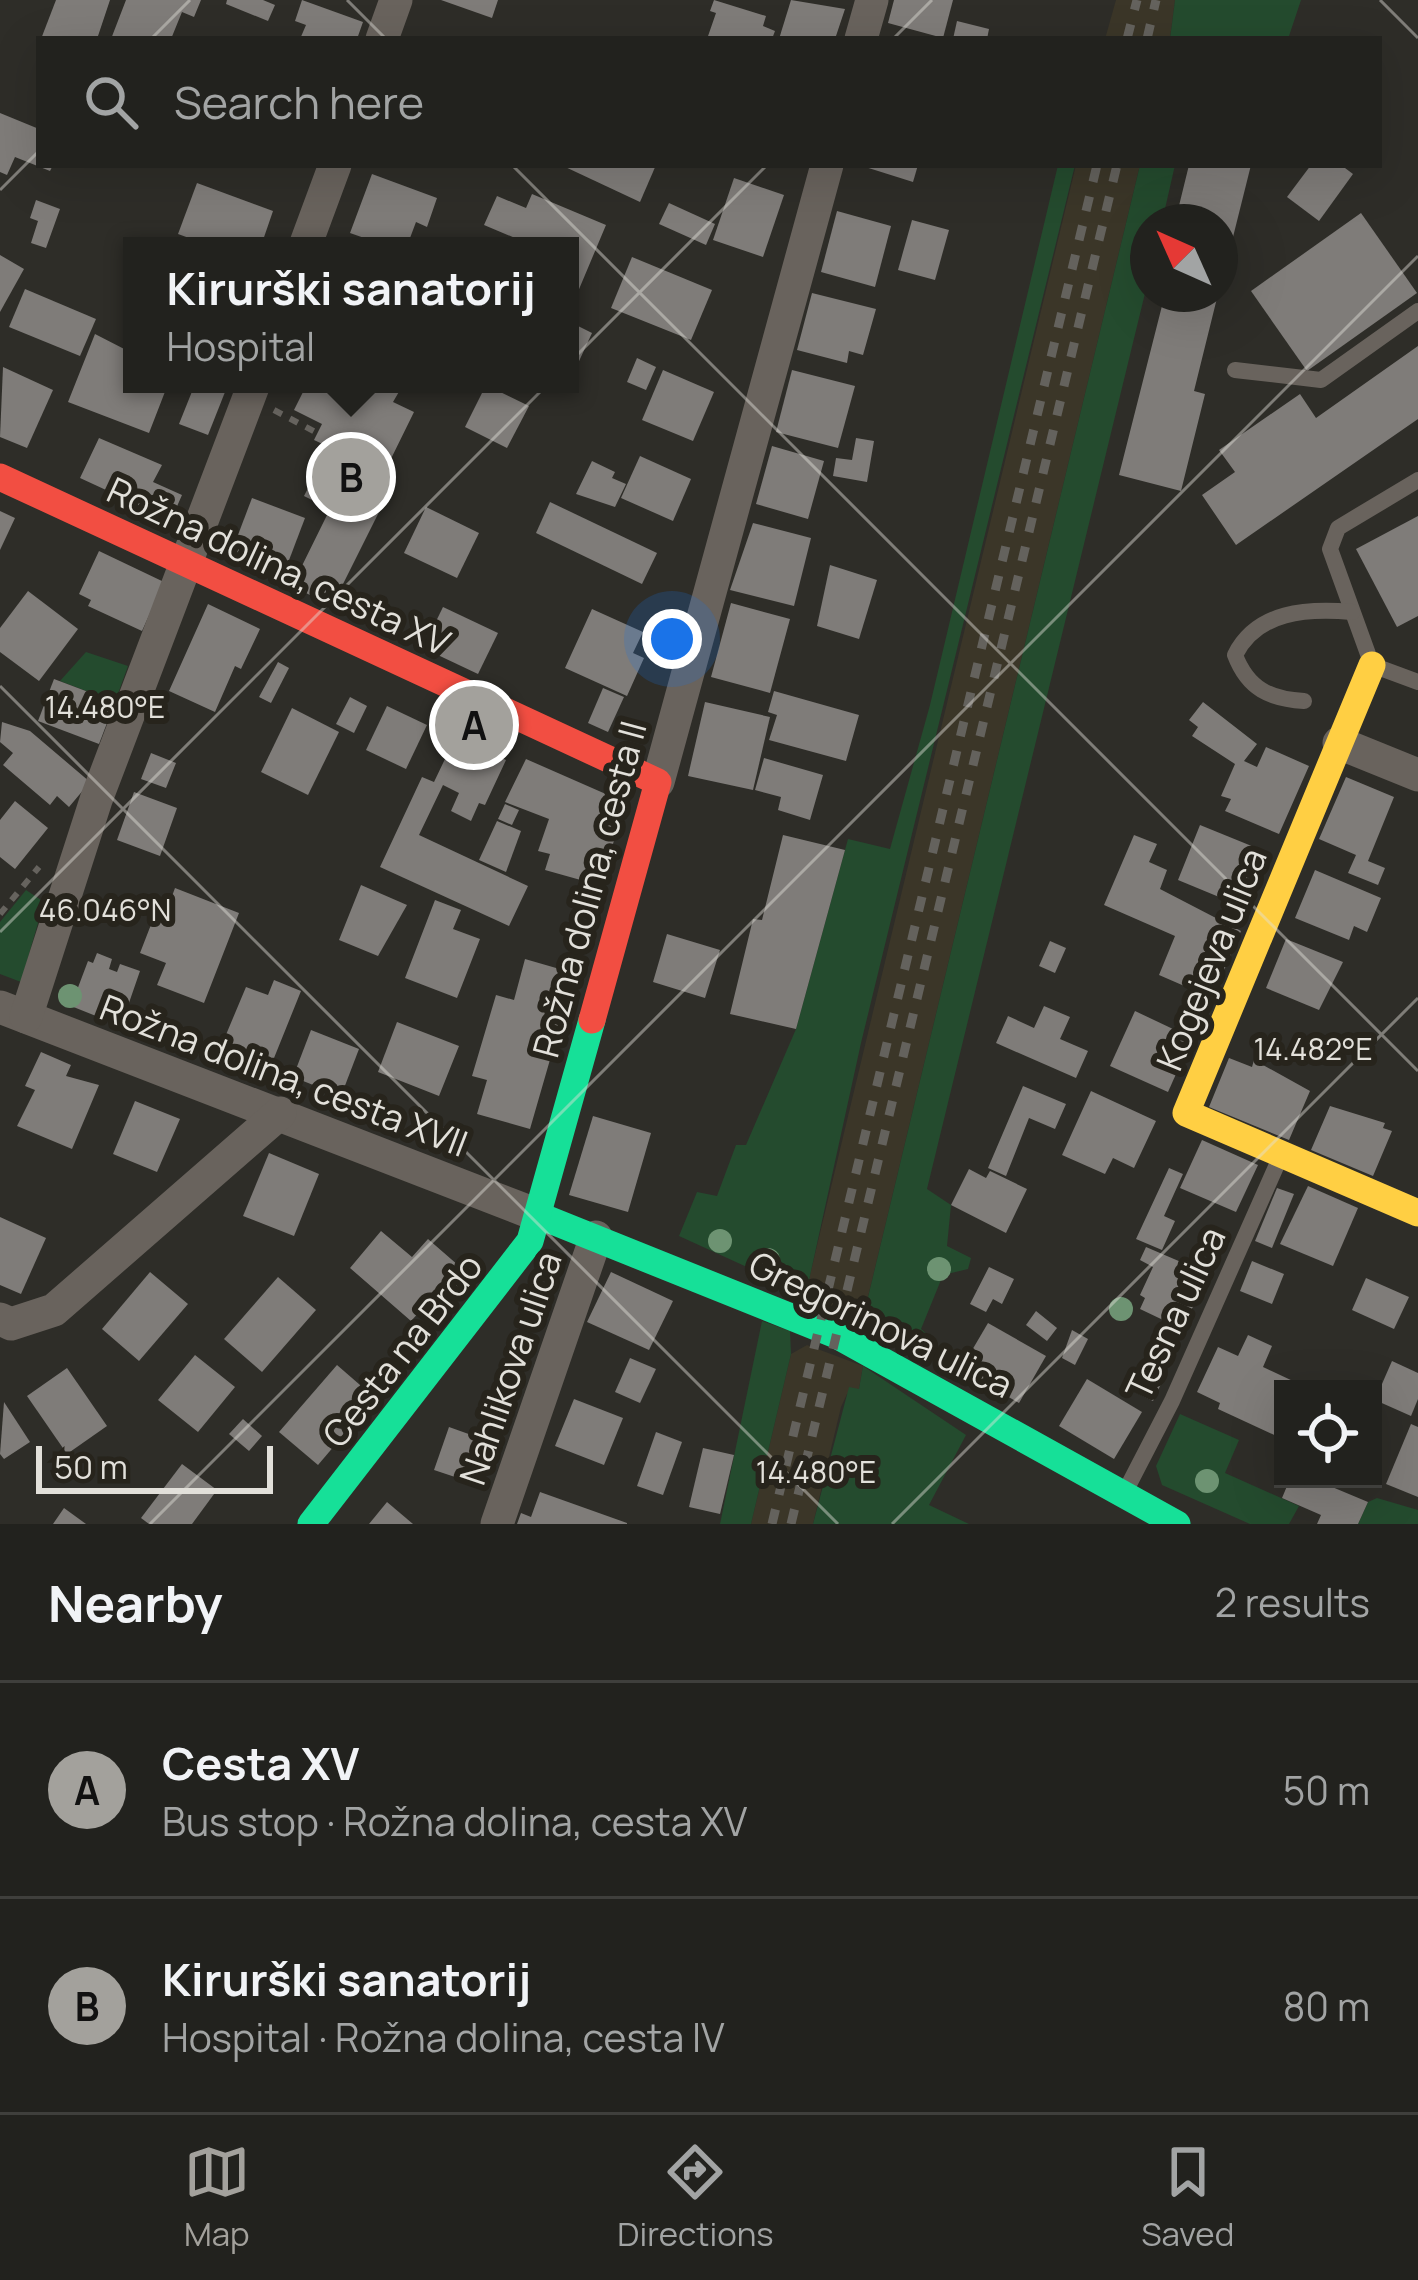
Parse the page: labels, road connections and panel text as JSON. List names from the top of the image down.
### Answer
{
  "streets": {
    "street": [
      "Rožna dolina, cesta XV",
      "Rožna dolina, cesta II",
      "Kogejeva ulica",
      "Rožna dolina, cesta XVII",
      "Gregorinova ulica",
      "Cesta na Brdo",
      "Nahlikova ulica"
    ],
    "lane": ["Tesna ulica"]
  },
  "crossings": [
    ["Rožna dolina, cesta XV", "Rožna dolina, cesta II"],
    ["Rožna dolina, cesta II", "Rožna dolina, cesta XVII"],
    ["Rožna dolina, cesta II", "Gregorinova ulica"],
    ["Rožna dolina, cesta II", "Cesta na Brdo"],
    ["Kogejeva ulica", "Tesna ulica"],
    ["Rožna dolina, cesta XVII", "Gregorinova ulica"],
    ["Rožna dolina, cesta XVII", "Cesta na Brdo"],
    ["Tesna ulica", "Gregorinova ulica"],
    ["Gregorinova ulica", "Cesta na Brdo"],
    ["Gregorinova ulica", "Nahlikova ulica"]
  ],
  "scale_bar": "50 m",
  "north": "top left",
  "page": {
    "search": "Search here",
    "popup": ["Kirurški sanatorij", "Hospital"],
    "pins": ["B", "A"],
    "scale": "50 m",
    "heading": ["Nearby", "2 results"],
    "list": [
      {
        "mark": "A",
        "name": "Cesta XV",
        "note": "Bus stop · Rožna dolina, cesta XV",
        "value": "50 m"
      },
      {
        "mark": "B",
        "name": "Kirurški sanatorij",
        "note": "Hospital · Rožna dolina, cesta IV",
        "value": "80 m"
      }
    ],
    "nav": ["Map", "Directions", "Saved"]
  },
  "coordinates": ["14.480°E", "46.046°N", "14.482°E"]
}
